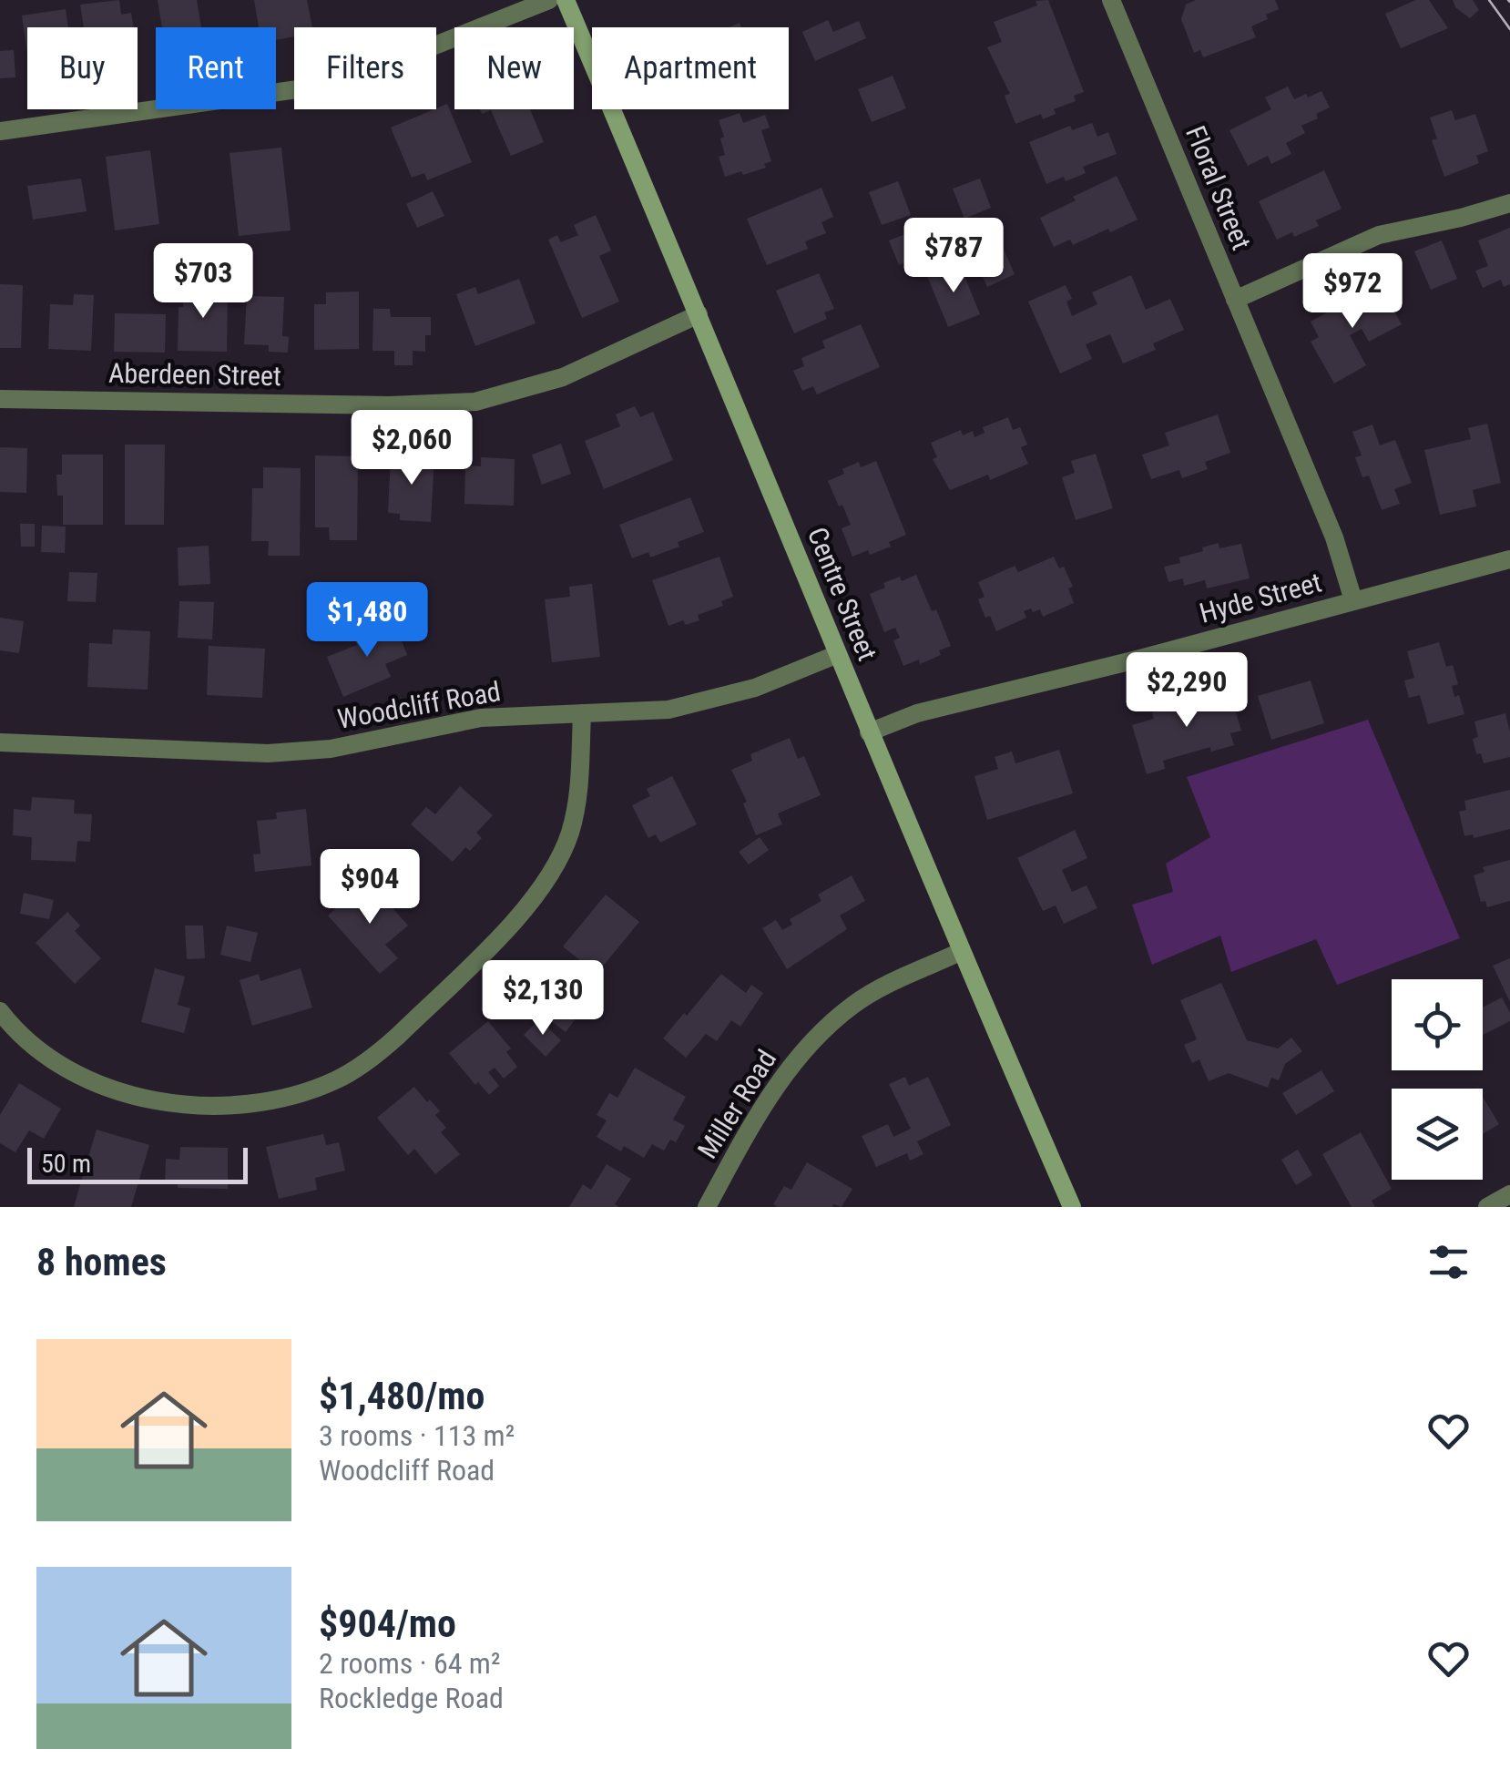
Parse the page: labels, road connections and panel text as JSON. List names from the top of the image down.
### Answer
{
  "streets": {
    "main road": ["Centre Street"],
    "street": [
      "Floral Street",
      "Aberdeen Street",
      "Hyde Street",
      "Woodcliff Road",
      "Miller Road"
    ]
  },
  "crossings": [
    ["Floral Street", "Hyde Street"],
    ["Aberdeen Street", "Centre Street"],
    ["Centre Street", "Hyde Street"],
    ["Centre Street", "Woodcliff Road"],
    ["Centre Street", "Miller Road"]
  ],
  "scale_bar": "50 m",
  "page": {
    "chip": [
      "Buy",
      "Rent",
      "Filters",
      "New",
      "Apartment"
    ],
    "price": [
      "$787",
      "$703",
      "$972",
      "$2,060",
      "$1,480",
      "$2,290",
      "$904",
      "$2,130"
    ],
    "scale": "50 m",
    "heading": "8 homes",
    "list": [
      {
        "name": "$1,480/mo",
        "note": "3 rooms · 113 m² · Woodcliff Road"
      },
      {
        "name": "$904/mo",
        "note": "2 rooms · 64 m² · Rockledge Road"
      }
    ]
  }
}
